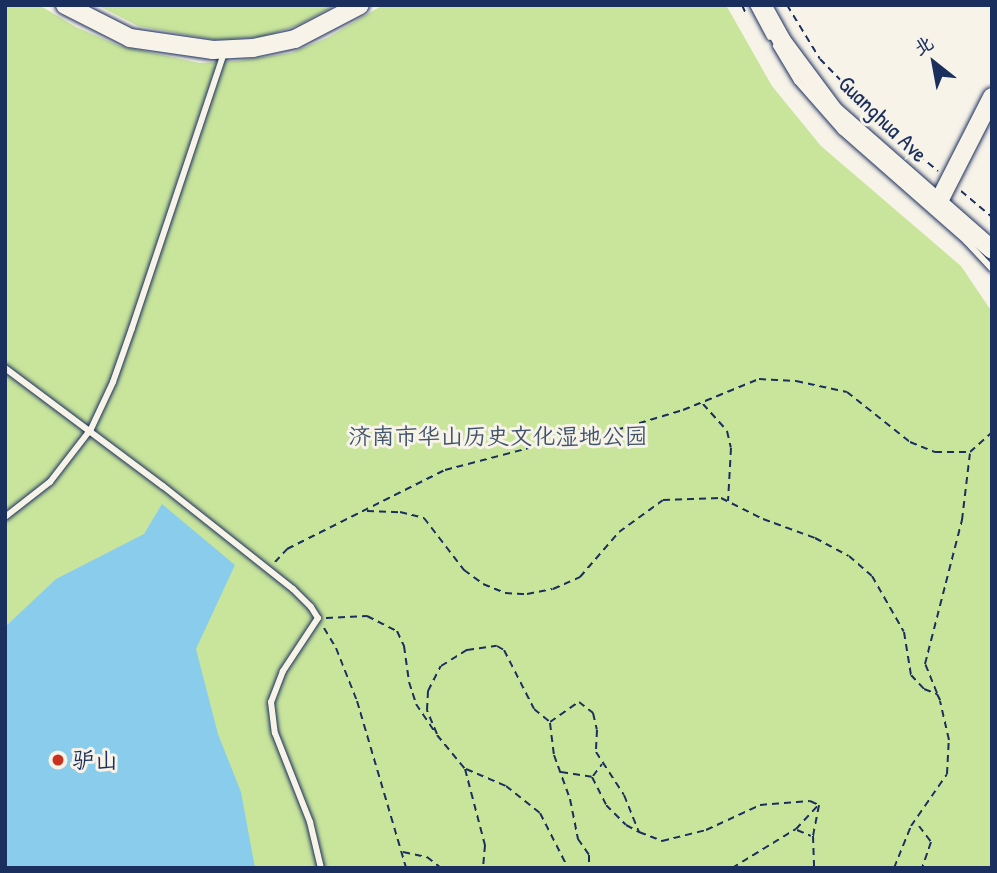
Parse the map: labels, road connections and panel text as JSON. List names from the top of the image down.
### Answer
{
  "streets": {
    "street": ["Guanghua Ave"]
  },
  "parks": ["济南市华山历史文化湿地公园"],
  "places": ["驴山"],
  "north": "top left"
}
